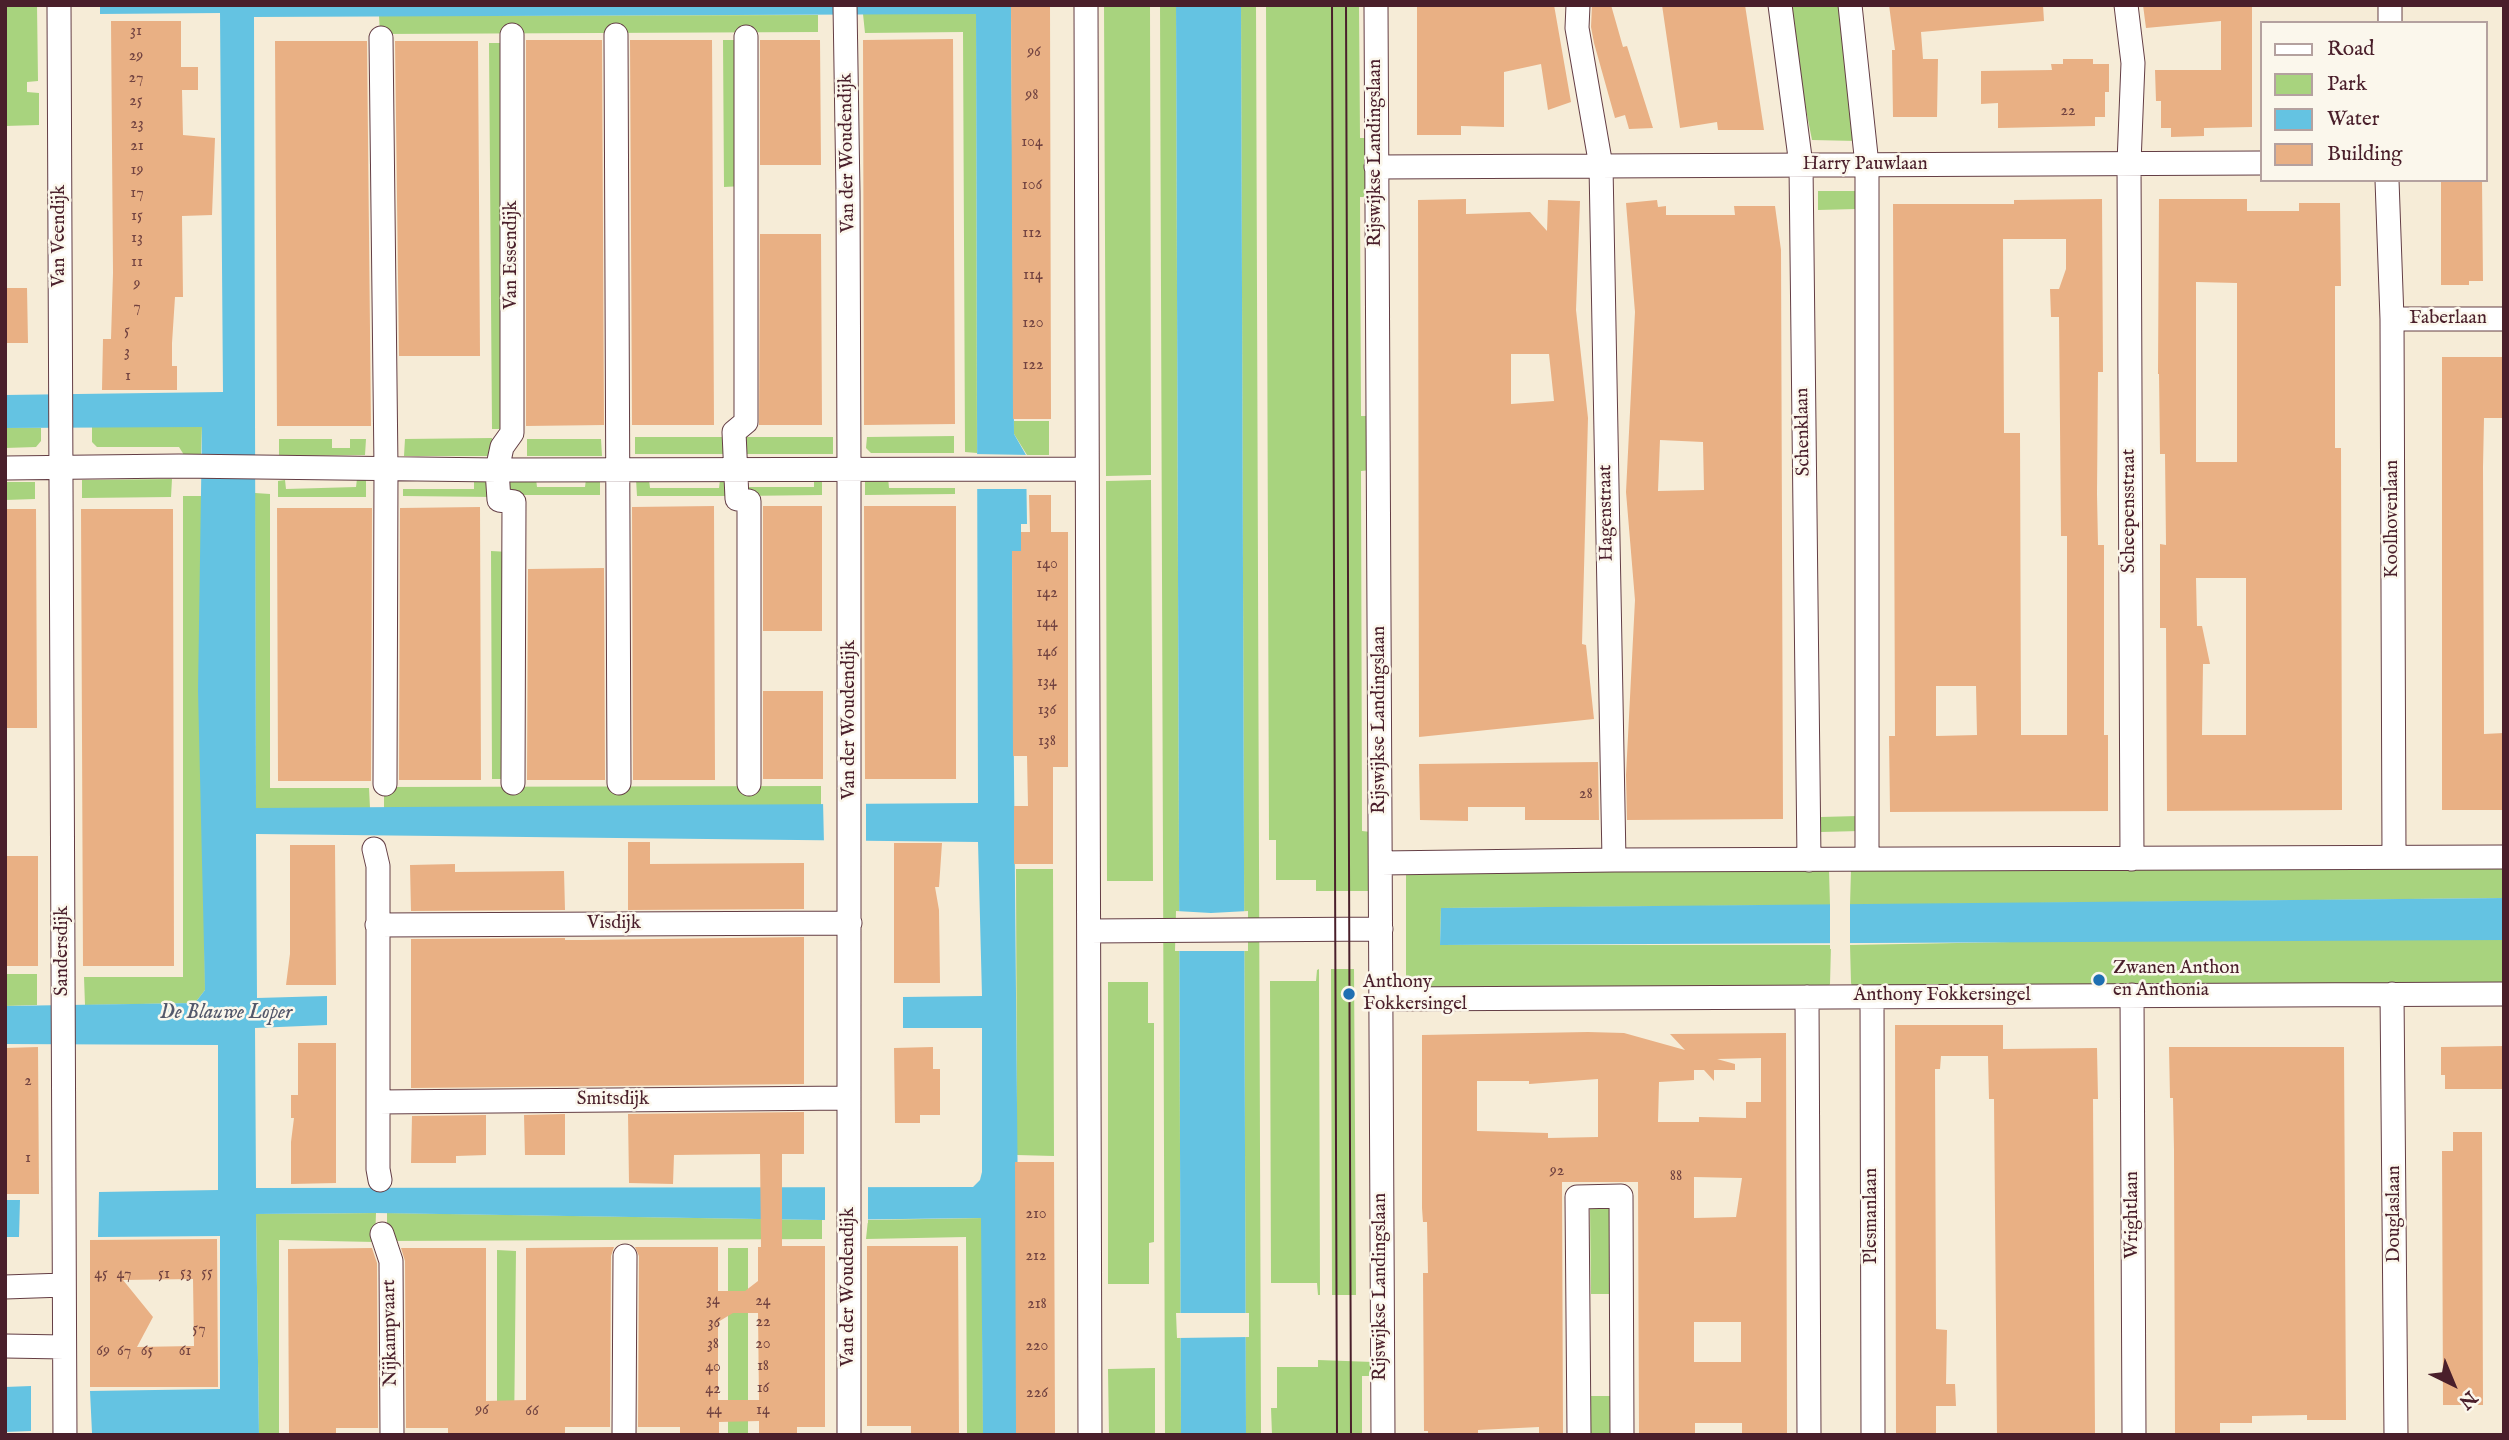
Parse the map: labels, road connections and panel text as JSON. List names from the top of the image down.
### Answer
{
  "streets": {
    "street": [
      "Van der Woudendijk",
      "Rijswijkse Landingslaan",
      "Harry Pauwlaan",
      "Van Veendijk",
      "Van Essendijk",
      "Faberlaan",
      "Schenklaan",
      "Scheepensstraat",
      "Hagenstraat",
      "Koolhovenlaan",
      "Visdijk",
      "Sandersdijk",
      "Anthony Fokkersingel",
      "Smitsdijk",
      "Douglaslaan",
      "Wrightlaan",
      "Plesmanlaan",
      "Nijkampvaart"
    ]
  },
  "crossings": [
    ["Van der Woudendijk", "Visdijk"],
    ["Van der Woudendijk", "Smitsdijk"],
    ["Rijswijkse Landingslaan", "Harry Pauwlaan"],
    ["Rijswijkse Landingslaan", "Anthony Fokkersingel"],
    ["Harry Pauwlaan", "Schenklaan"],
    ["Harry Pauwlaan", "Scheepensstraat"],
    ["Harry Pauwlaan", "Hagenstraat"],
    ["Van Veendijk", "Sandersdijk"],
    ["Faberlaan", "Koolhovenlaan"],
    ["Anthony Fokkersingel", "Douglaslaan"],
    ["Anthony Fokkersingel", "Wrightlaan"],
    ["Anthony Fokkersingel", "Plesmanlaan"]
  ],
  "water": ["De Blauwe Loper"],
  "places": ["Zwanen Anthon en Anthonia", "Anthony Fokkersingel"],
  "house_numbers": [
    "31",
    "96",
    "29",
    "27",
    "98",
    "25",
    "22",
    "23",
    "104",
    "21",
    "19",
    "106",
    "17",
    "15",
    "112",
    "13",
    "11",
    "114",
    "9",
    "7",
    "120",
    "5",
    "3",
    "122",
    "1",
    "140",
    "142",
    "144",
    "146",
    "134",
    "136",
    "138",
    "28",
    "2",
    "1",
    "92",
    "88",
    "210",
    "212",
    "53",
    "55",
    "45",
    "47",
    "51",
    "34",
    "24",
    "218",
    "22",
    "36",
    "57",
    "38",
    "20",
    "220",
    "69",
    "67",
    "65",
    "61",
    "18",
    "40",
    "16",
    "42",
    "226",
    "96",
    "44",
    "14",
    "66"
  ],
  "legend": [
    "Road",
    "Park",
    "Water",
    "Building"
  ],
  "north": "bottom right"
}
